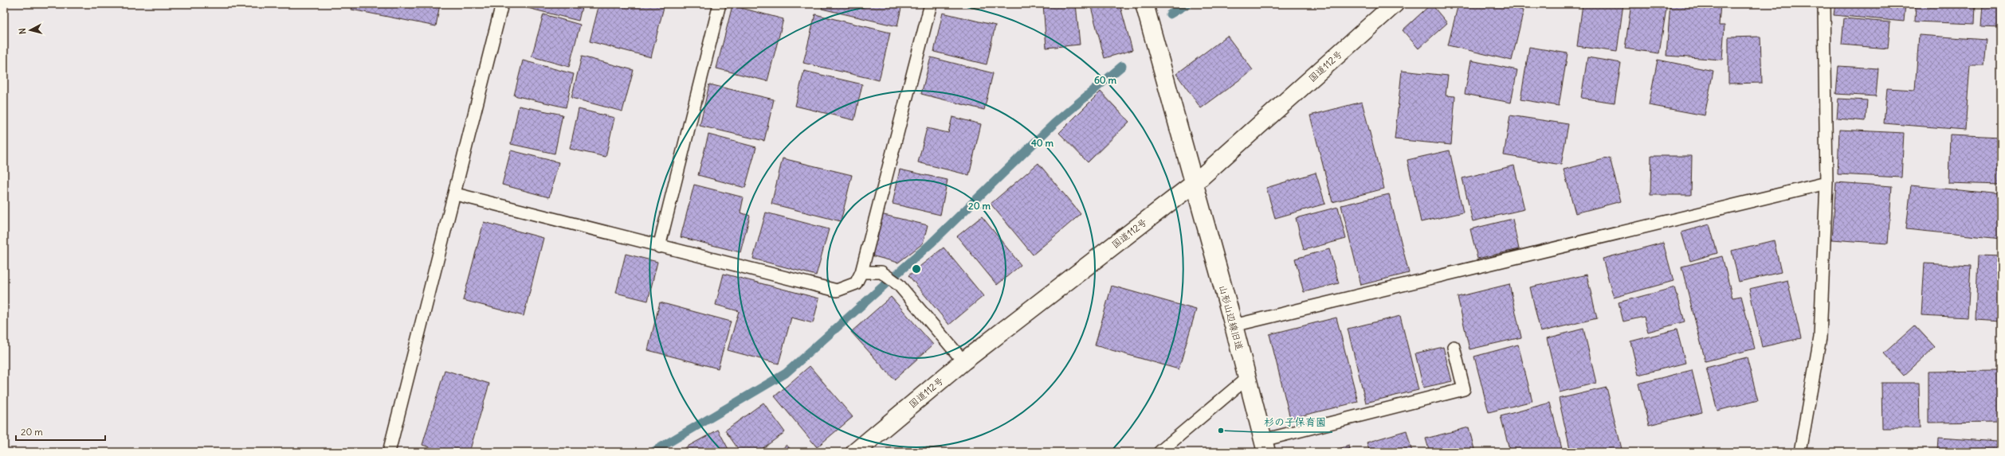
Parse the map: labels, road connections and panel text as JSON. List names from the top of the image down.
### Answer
{
  "streets": {
    "main road": ["国道112号", "山形山辺線旧道"]
  },
  "crossings": [
    ["国道112号", "山形山辺線旧道"]
  ],
  "places": ["杉の子保育園"],
  "scale_bar": "20 m",
  "north": "left",
  "rings": ["60 m", "40 m", "20 m"]
}
